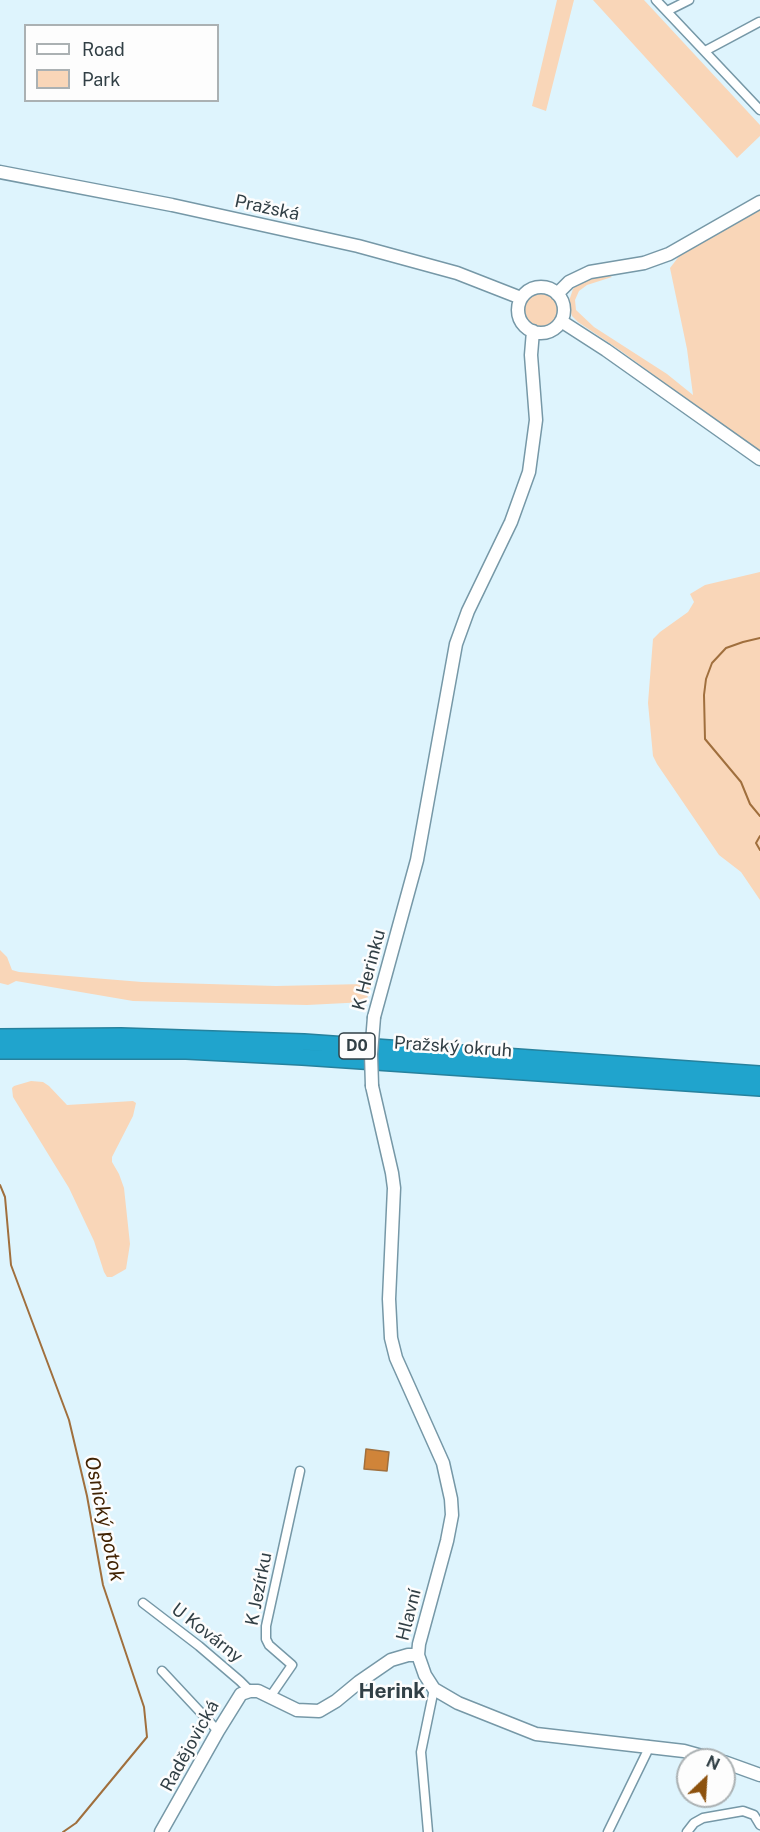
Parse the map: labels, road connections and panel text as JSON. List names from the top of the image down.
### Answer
{
  "streets": {
    "highway": ["D0", "Pražský okruh"],
    "street": [
      "Pražská",
      "K Herinku",
      "K Jezírku",
      "Hlavní",
      "U Kovárny",
      "Radějovická"
    ]
  },
  "crossings": [
    ["Pražská", "K Herinku"],
    ["K Herinku", "Hlavní"],
    ["U Kovárny", "Radějovická"]
  ],
  "districts": ["Herink"],
  "water": ["Osnický potok"],
  "legend": ["Road", "Park"],
  "north": "top right"
}
